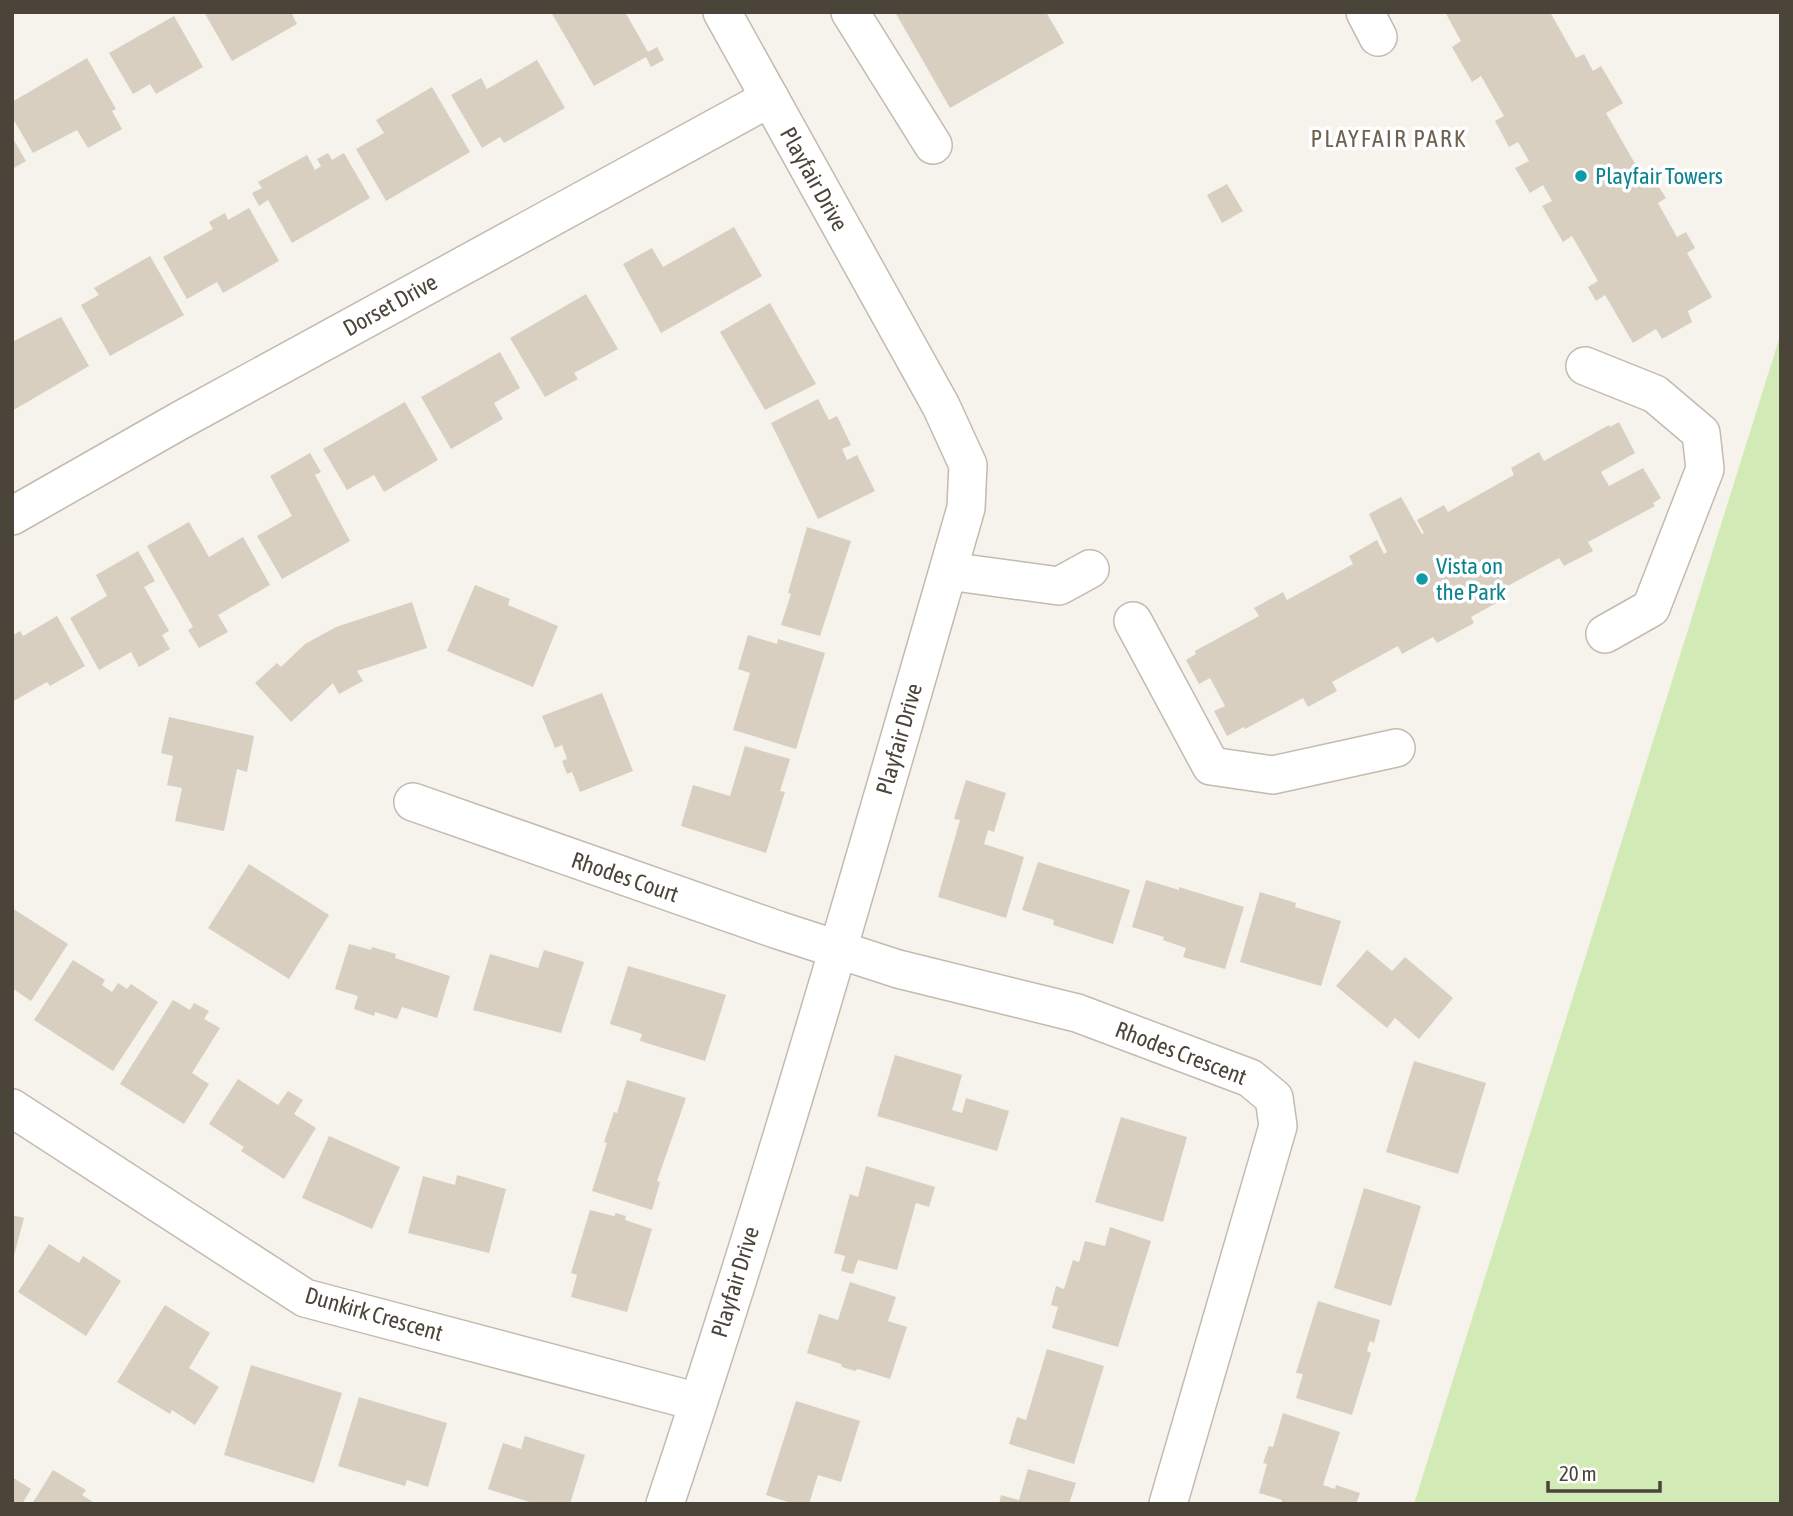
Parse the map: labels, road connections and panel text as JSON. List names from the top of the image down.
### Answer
{
  "streets": {
    "street": [
      "Playfair Drive",
      "Dorset Drive",
      "Rhodes Court",
      "Rhodes Crescent",
      "Dunkirk Crescent"
    ]
  },
  "crossings": [
    ["Playfair Drive", "Dorset Drive"],
    ["Playfair Drive", "Rhodes Court"],
    ["Playfair Drive", "Rhodes Crescent"],
    ["Playfair Drive", "Dunkirk Crescent"],
    ["Rhodes Court", "Rhodes Crescent"]
  ],
  "districts": ["PLAYFAIR PARK"],
  "places": ["Playfair Towers", "Vista on the Park"],
  "scale_bar": "20 m"
}
